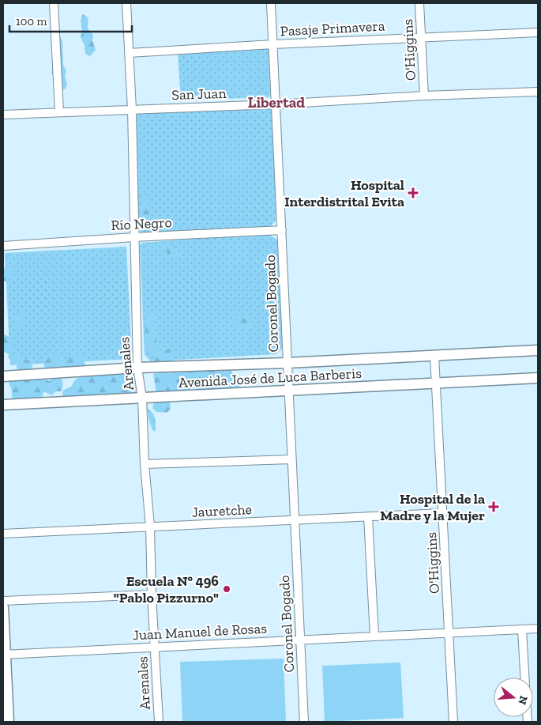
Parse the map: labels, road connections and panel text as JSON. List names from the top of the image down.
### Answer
{
  "streets": {
    "main road": ["Avenida José de Luca Barberis"],
    "street": [
      "Pasaje Primavera",
      "O'Higgins",
      "San Juan",
      "Río Negro",
      "Coronel Bogado",
      "Arenales",
      "Jauretche",
      "Juan Manuel de Rosas"
    ]
  },
  "crossings": [
    ["Pasaje Primavera", "O'Higgins"],
    ["Pasaje Primavera", "Coronel Bogado"],
    ["Pasaje Primavera", "Arenales"],
    ["O'Higgins", "San Juan"],
    ["O'Higgins", "Avenida José de Luca Barberis"],
    ["O'Higgins", "Jauretche"],
    ["O'Higgins", "Juan Manuel de Rosas"],
    ["San Juan", "Coronel Bogado"],
    ["San Juan", "Arenales"],
    ["Río Negro", "Coronel Bogado"],
    ["Río Negro", "Arenales"],
    ["Coronel Bogado", "Avenida José de Luca Barberis"],
    ["Coronel Bogado", "Jauretche"],
    ["Coronel Bogado", "Juan Manuel de Rosas"],
    ["Arenales", "Avenida José de Luca Barberis"],
    ["Arenales", "Jauretche"],
    ["Arenales", "Juan Manuel de Rosas"]
  ],
  "districts": ["Libertad"],
  "places": {
    "health": ["Hospital Interdistrital Evita", "Hospital de la Madre y la Mujer"],
    "other": ["Escuela N° 496 \"Pablo Pizzurno\""]
  },
  "scale_bar": "100 m",
  "north": "right"
}
